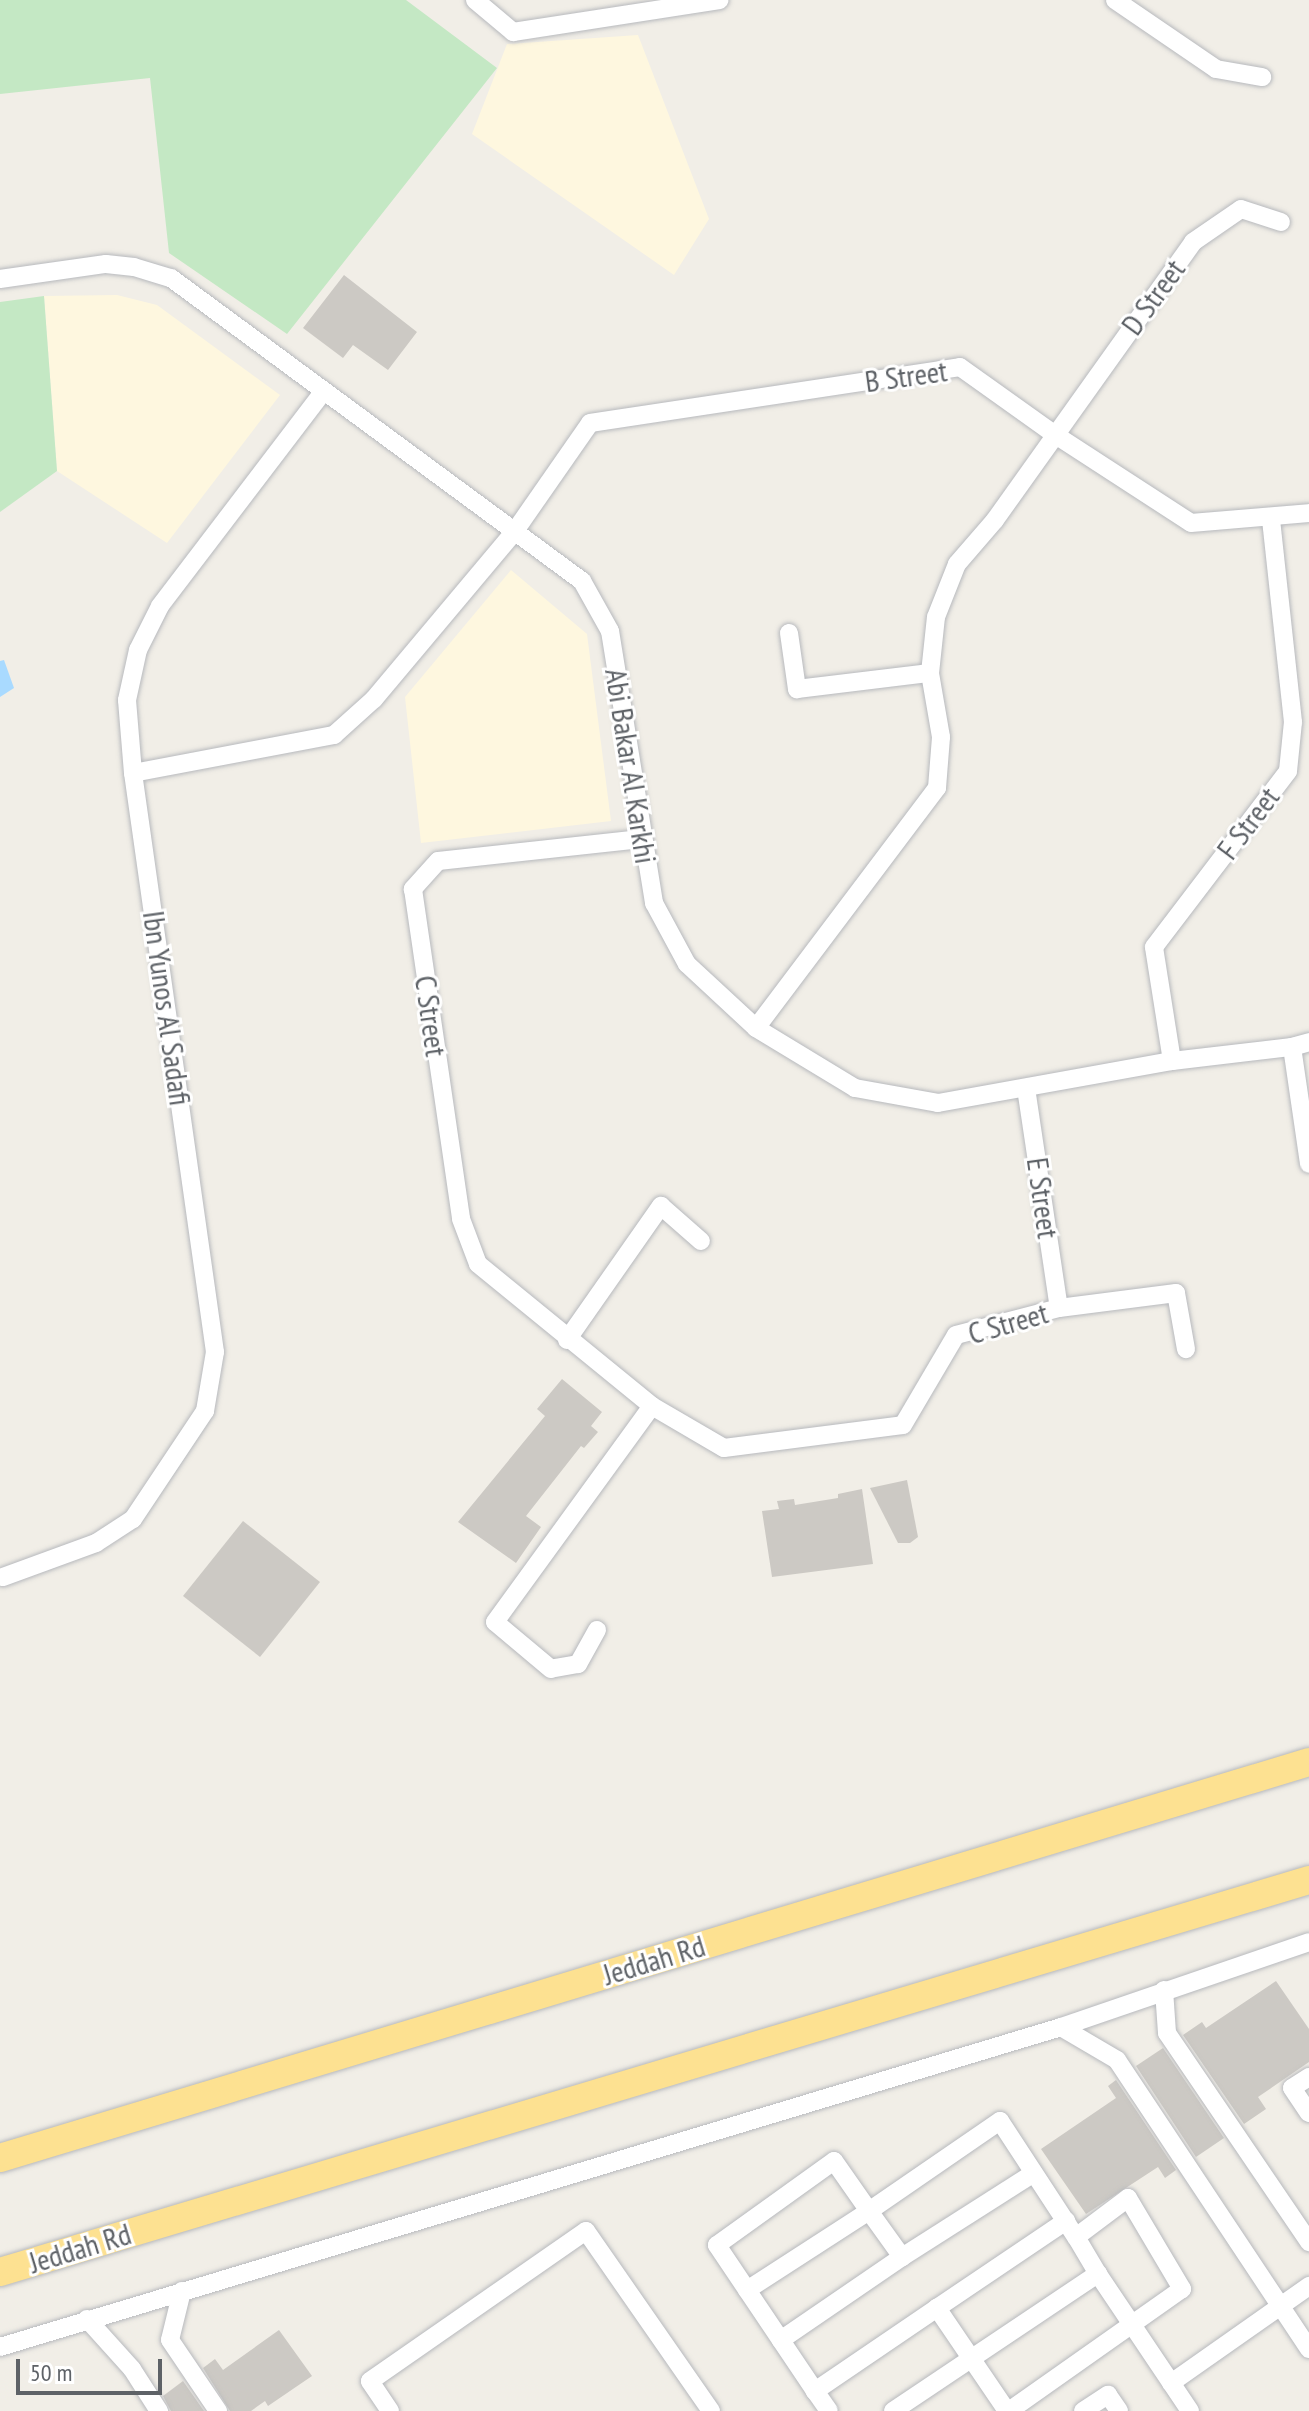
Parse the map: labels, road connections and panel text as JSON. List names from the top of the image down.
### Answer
{
  "streets": {
    "highway": ["Jeddah Rd"],
    "street": [
      "D Street",
      "B Street",
      "Abi Bakar Al Karkhi",
      "F Street",
      "Ibn Yunos Al Sadafi",
      "C Street",
      "E Street"
    ]
  },
  "crossings": [
    ["D Street", "B Street"],
    ["B Street", "Abi Bakar Al Karkhi"],
    ["B Street", "F Street"],
    ["B Street", "Ibn Yunos Al Sadafi"],
    ["Abi Bakar Al Karkhi", "F Street"],
    ["Abi Bakar Al Karkhi", "Ibn Yunos Al Sadafi"],
    ["Abi Bakar Al Karkhi", "C Street"],
    ["Abi Bakar Al Karkhi", "E Street"],
    ["C Street", "E Street"]
  ],
  "scale_bar": "50 m"
}
